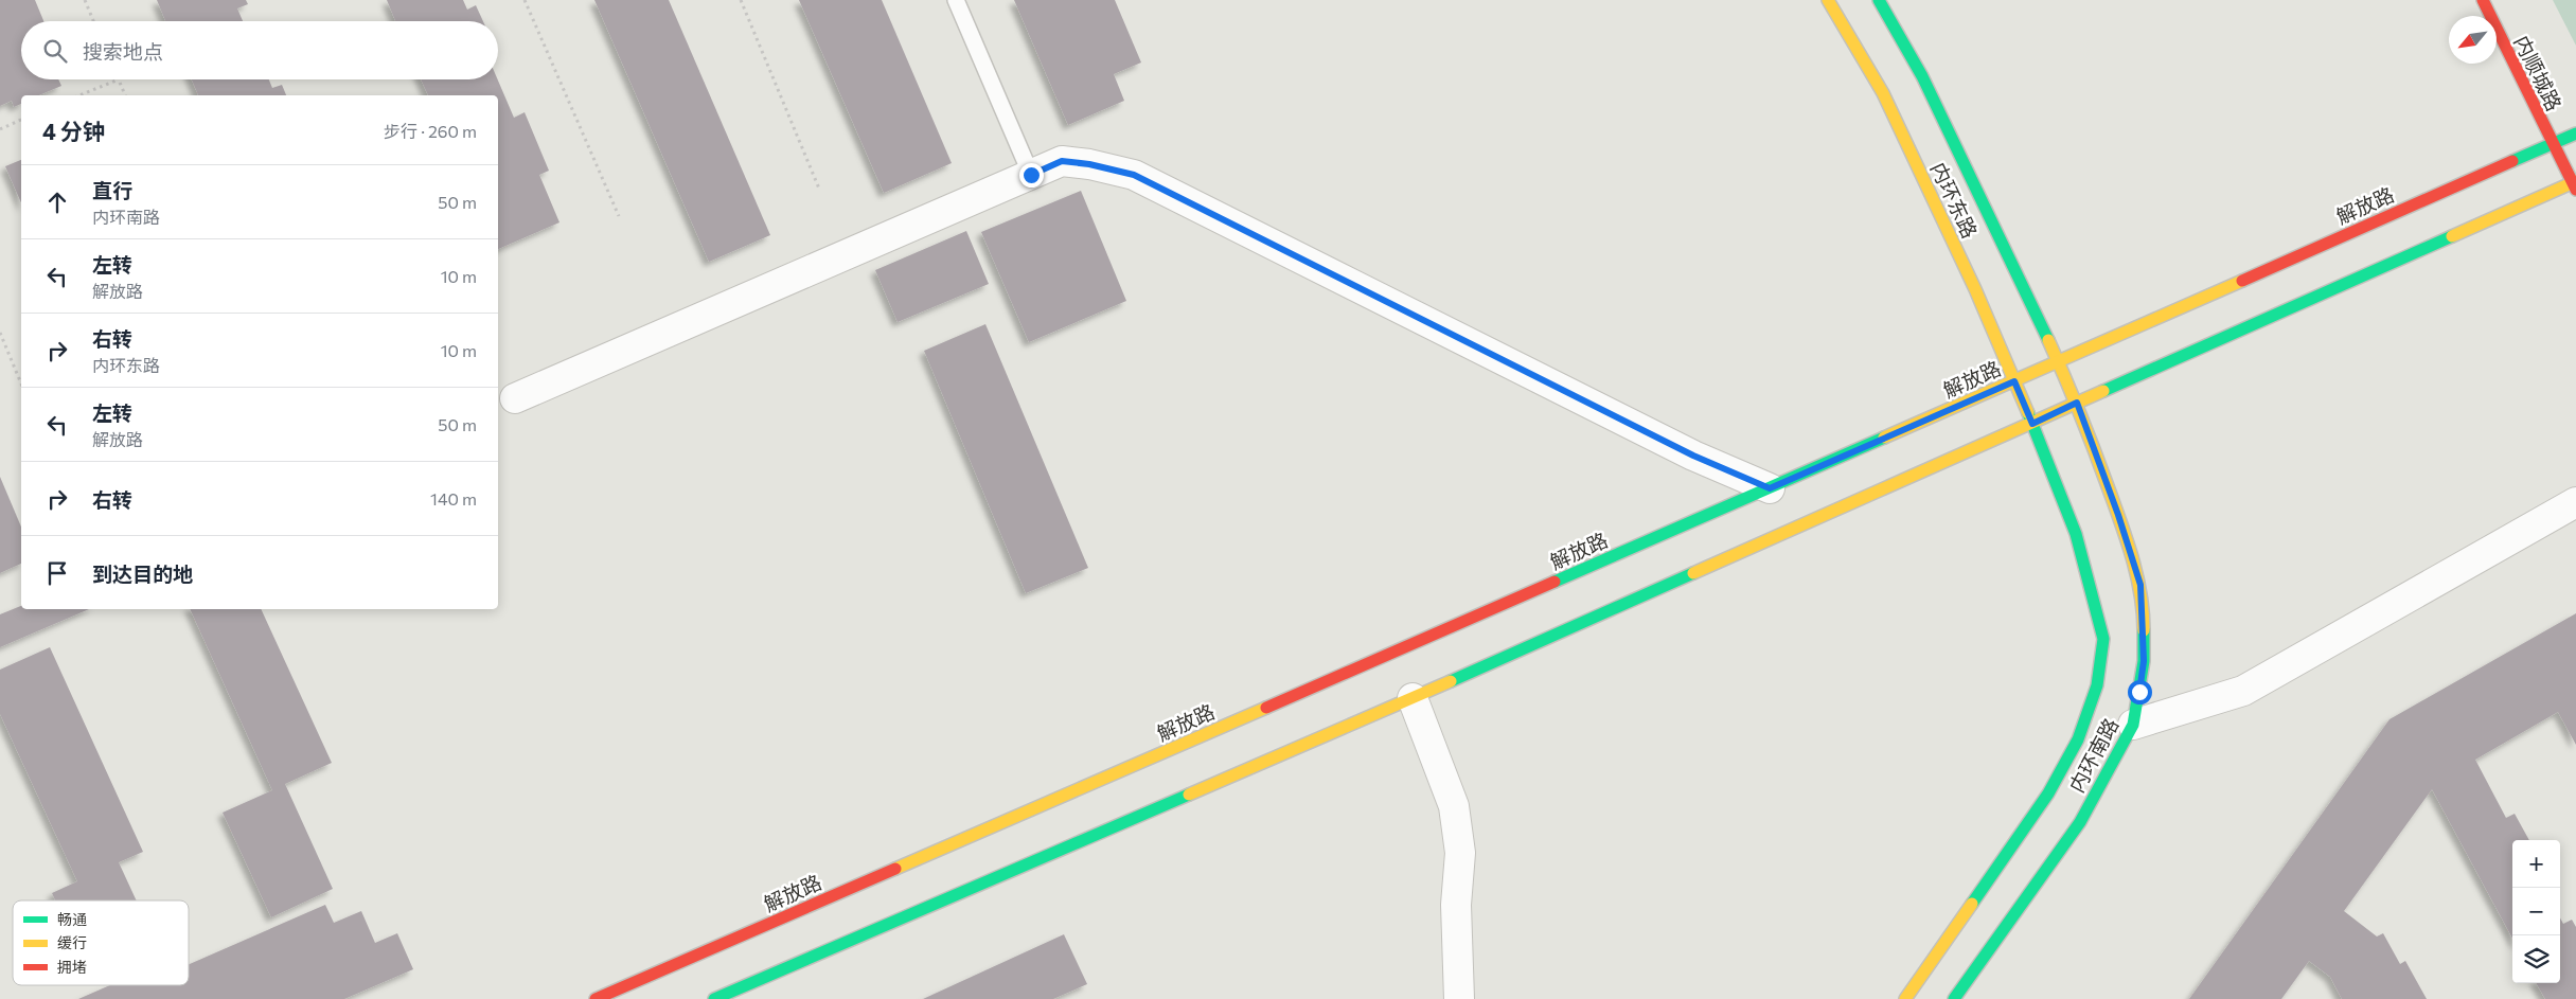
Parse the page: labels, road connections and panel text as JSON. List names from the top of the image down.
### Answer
{
  "streets": {
    "main road": [
      "内顺城路",
      "内环东路",
      "解放路",
      "内环南路"
    ]
  },
  "crossings": [
    ["内顺城路", "解放路"],
    ["内环东路", "解放路"],
    ["内环东路", "内环南路"]
  ],
  "legend": ["畅通", "缓行", "拥堵"],
  "north": "bottom left",
  "page": {
    "search": "搜索地点",
    "heading": ["4 分钟", "步行 · 260 m"],
    "list": [
      ["直行", "内环南路", "50 m"],
      ["左转", "解放路", "10 m"],
      ["右转", "内环东路", "10 m"],
      ["左转", "解放路", "50 m"],
      ["右转", "140 m"],
      "到达目的地"
    ],
    "map_buttons": ["+", "−"]
  }
}
